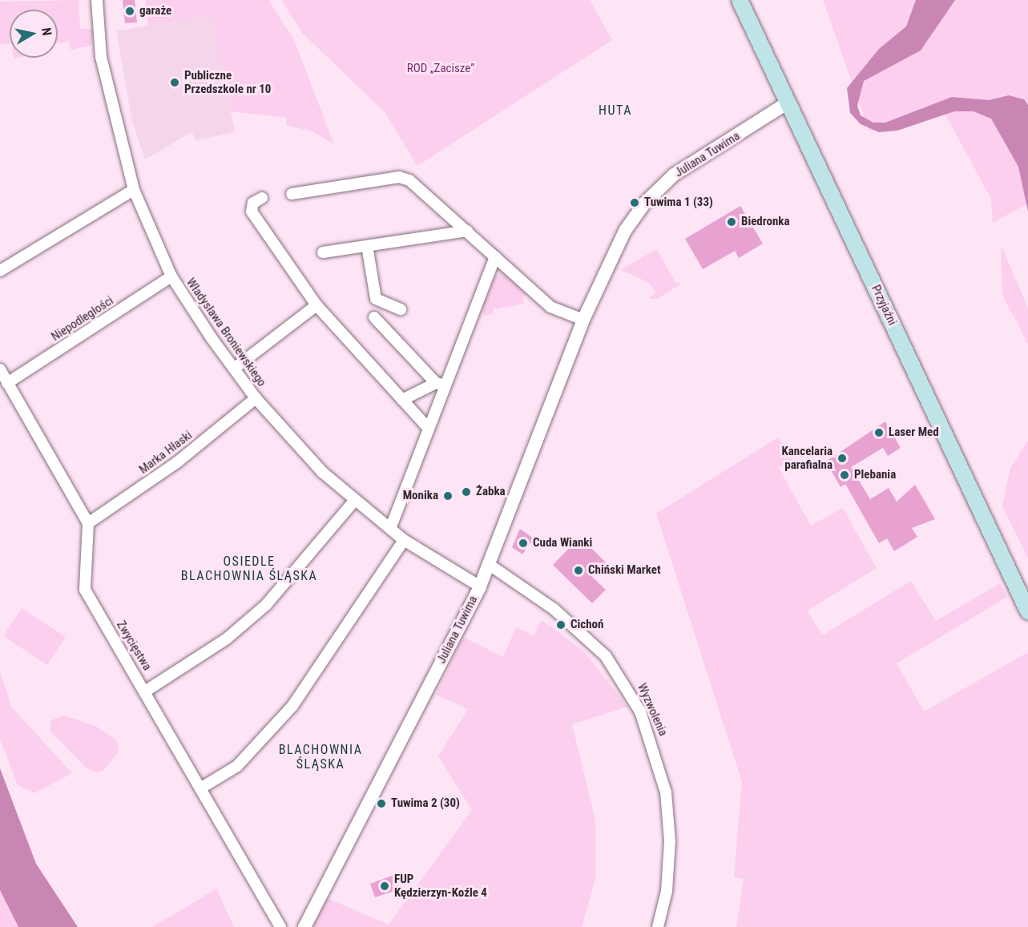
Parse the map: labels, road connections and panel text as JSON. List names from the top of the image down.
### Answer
{
  "streets": {
    "main road": ["Przyjaźni"],
    "street": [
      "Juliana Tuwima",
      "Niepodległości",
      "Władysława Broniewskiego",
      "Marka Hłaski",
      "Zwycięstwa",
      "Wyzwolenia"
    ]
  },
  "crossings": [
    ["Juliana Tuwima", "Przyjaźni"],
    ["Juliana Tuwima", "Władysława Broniewskiego"],
    ["Juliana Tuwima", "Wyzwolenia"],
    ["Niepodległości", "Władysława Broniewskiego"],
    ["Władysława Broniewskiego", "Marka Hłaski"],
    ["Marka Hłaski", "Zwycięstwa"]
  ],
  "districts": ["HUTA", "OSIEDLE BLACHOWNIA ŚLĄSKA", "BLACHOWNIA ŚLĄSKA"],
  "parks": ["ROD „Zacisze”"],
  "places": [
    "garaże",
    "Publiczne Przedszkole nr 10",
    "Tuwima 1 (33)",
    "Biedronka",
    "Laser Med",
    "Kancelaria parafialna",
    "Plebania",
    "Żabka",
    "Monika",
    "Cuda Wianki",
    "Chiński Market",
    "Cichoń",
    "Tuwima 2 (30)",
    "FUP Kędzierzyn-Koźle 4"
  ],
  "north": "right"
}
